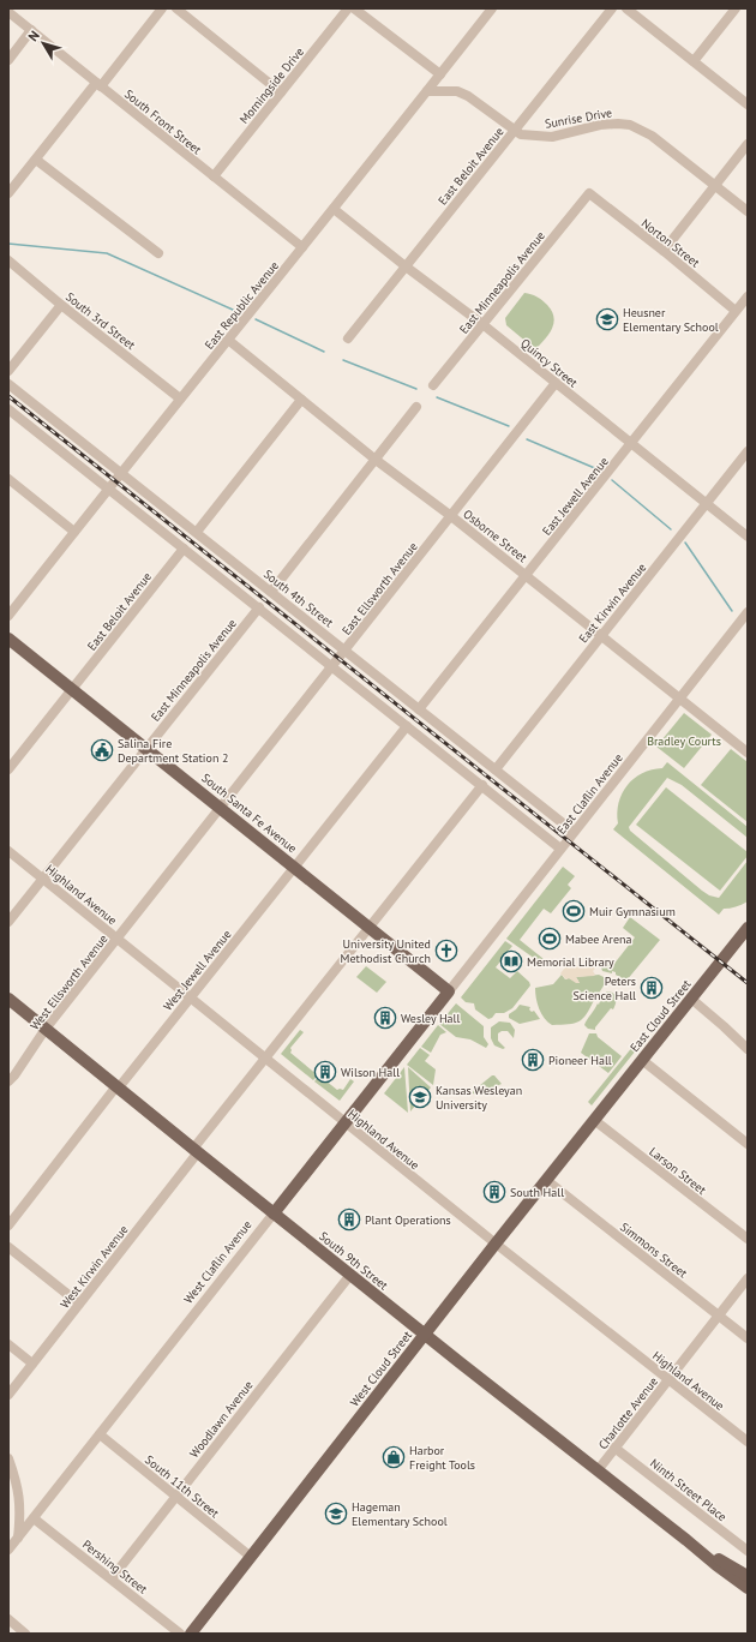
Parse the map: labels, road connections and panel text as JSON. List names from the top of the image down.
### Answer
{
  "streets": {
    "main road": [
      "South Santa Fe Avenue",
      "East Cloud Street",
      "South 9th Street",
      "West Claflin Avenue",
      "West Cloud Street"
    ],
    "street": [
      "Morningside Drive",
      "Sunrise Drive",
      "South Front Street",
      "East Beloit Avenue",
      "Norton Street",
      "East Minneapolis Avenue",
      "East Republic Avenue",
      "South 3rd Street",
      "Quincy Street",
      "East Jewell Avenue",
      "Osborne Street",
      "East Ellsworth Avenue",
      "South 4th Street",
      "East Kirwin Avenue",
      "East Claflin Avenue",
      "Highland Avenue",
      "West Jewell Avenue",
      "West Ellsworth Avenue",
      "Larson Street",
      "Simmons Street",
      "West Kirwin Avenue",
      "Charlotte Avenue",
      "Woodlawn Avenue",
      "South 11th Street",
      "Ninth Street Place",
      "Pershing Street"
    ]
  },
  "crossings": [
    ["Morningside Drive", "South Front Street"],
    ["Sunrise Drive", "East Beloit Avenue"],
    ["Sunrise Drive", "East Republic Avenue"],
    ["South Front Street", "East Republic Avenue"],
    ["East Beloit Avenue", "Quincy Street"],
    ["East Beloit Avenue", "South Santa Fe Avenue"],
    ["Norton Street", "East Minneapolis Avenue"],
    ["Norton Street", "East Jewell Avenue"],
    ["East Minneapolis Avenue", "Quincy Street"],
    ["East Minneapolis Avenue", "South Santa Fe Avenue"],
    ["East Minneapolis Avenue", "Highland Avenue"],
    ["East Republic Avenue", "South 3rd Street"],
    ["East Republic Avenue", "Quincy Street"],
    ["East Republic Avenue", "Osborne Street"],
    ["East Republic Avenue", "South 4th Street"],
    ["Quincy Street", "East Jewell Avenue"],
    ["Quincy Street", "East Ellsworth Avenue"],
    ["Quincy Street", "East Kirwin Avenue"],
    ["East Jewell Avenue", "Osborne Street"],
    ["East Jewell Avenue", "South 4th Street"],
    ["Osborne Street", "East Ellsworth Avenue"],
    ["Osborne Street", "East Kirwin Avenue"],
    ["Osborne Street", "East Claflin Avenue"],
    ["East Ellsworth Avenue", "South 4th Street"],
    ["East Ellsworth Avenue", "South Santa Fe Avenue"],
    ["East Ellsworth Avenue", "West Ellsworth Avenue"],
    ["South 4th Street", "East Kirwin Avenue"],
    ["South 4th Street", "East Claflin Avenue"],
    ["East Claflin Avenue", "South Santa Fe Avenue"],
    ["East Claflin Avenue", "West Claflin Avenue"],
    ["South Santa Fe Avenue", "West Jewell Avenue"],
    ["South Santa Fe Avenue", "West Ellsworth Avenue"],
    ["South Santa Fe Avenue", "West Claflin Avenue"],
    ["South Santa Fe Avenue", "West Kirwin Avenue"],
    ["Highland Avenue", "West Jewell Avenue"],
    ["Highland Avenue", "West Ellsworth Avenue"],
    ["Highland Avenue", "West Claflin Avenue"],
    ["Highland Avenue", "West Kirwin Avenue"],
    ["Highland Avenue", "West Cloud Street"],
    ["Highland Avenue", "Charlotte Avenue"],
    ["West Jewell Avenue", "South 9th Street"],
    ["West Ellsworth Avenue", "South 9th Street"],
    ["East Cloud Street", "Larson Street"],
    ["East Cloud Street", "West Cloud Street"],
    ["Larson Street", "West Cloud Street"],
    ["Simmons Street", "West Cloud Street"],
    ["Simmons Street", "Charlotte Avenue"],
    ["South 9th Street", "West Claflin Avenue"],
    ["South 9th Street", "West Kirwin Avenue"],
    ["South 9th Street", "West Cloud Street"],
    ["South 9th Street", "Charlotte Avenue"],
    ["South 9th Street", "Woodlawn Avenue"],
    ["West Claflin Avenue", "South 11th Street"],
    ["West Claflin Avenue", "Pershing Street"],
    ["West Cloud Street", "South 11th Street"],
    ["Charlotte Avenue", "Ninth Street Place"],
    ["Woodlawn Avenue", "South 11th Street"],
    ["Woodlawn Avenue", "Pershing Street"]
  ],
  "parks": ["Bradley Courts"],
  "places": {
    "school or university": ["Heusner Elementary School", "Kansas Wesleyan University", "Hageman Elementary School"],
    "public building": ["Salina Fire Department Station 2"],
    "sports": ["Muir Gymnasium", "Mabee Arena"],
    "church": ["University United Methodist Church"],
    "library": ["Memorial Library"],
    "building": [
      "Peters Science Hall",
      "Wesley Hall",
      "Pioneer Hall",
      "Wilson Hall",
      "South Hall",
      "Plant Operations"
    ],
    "shop": ["Harbor Freight Tools"]
  },
  "north": "top left"
}
